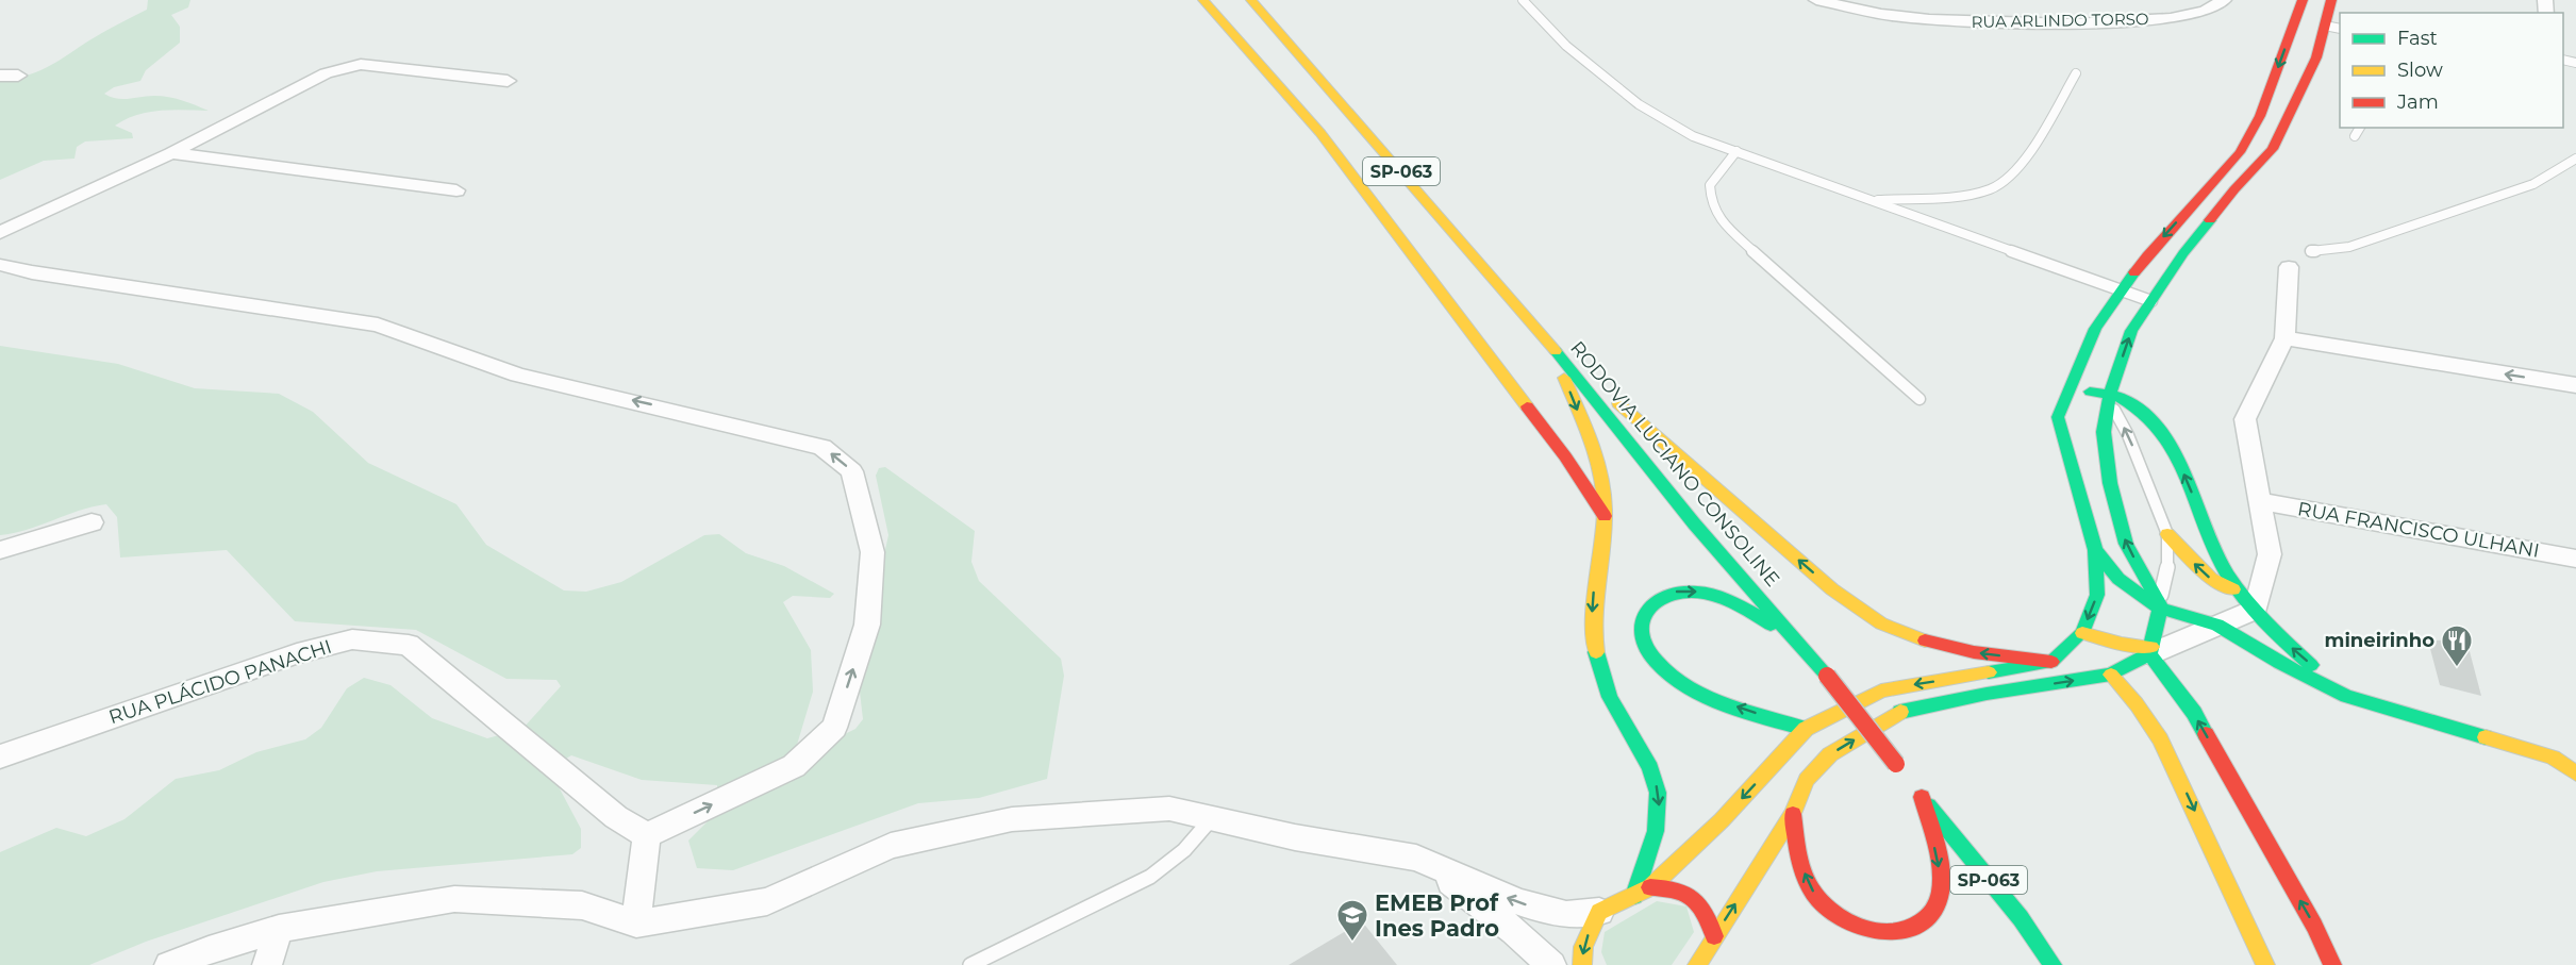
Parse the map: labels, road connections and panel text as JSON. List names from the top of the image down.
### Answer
{
  "streets": {
    "main road": ["SP-063", "RODOVIA LUCIANO CONSOLINE"],
    "street": ["RUA ARLINDO TORSO", "RUA FRANCISCO ULHANI", "RUA PLÁCIDO PANACHI"]
  },
  "places": {
    "restaurant": ["mineirinho"],
    "school or university": ["EMEB Prof Ines Padro"]
  },
  "legend": ["Fast", "Slow", "Jam"]
}
